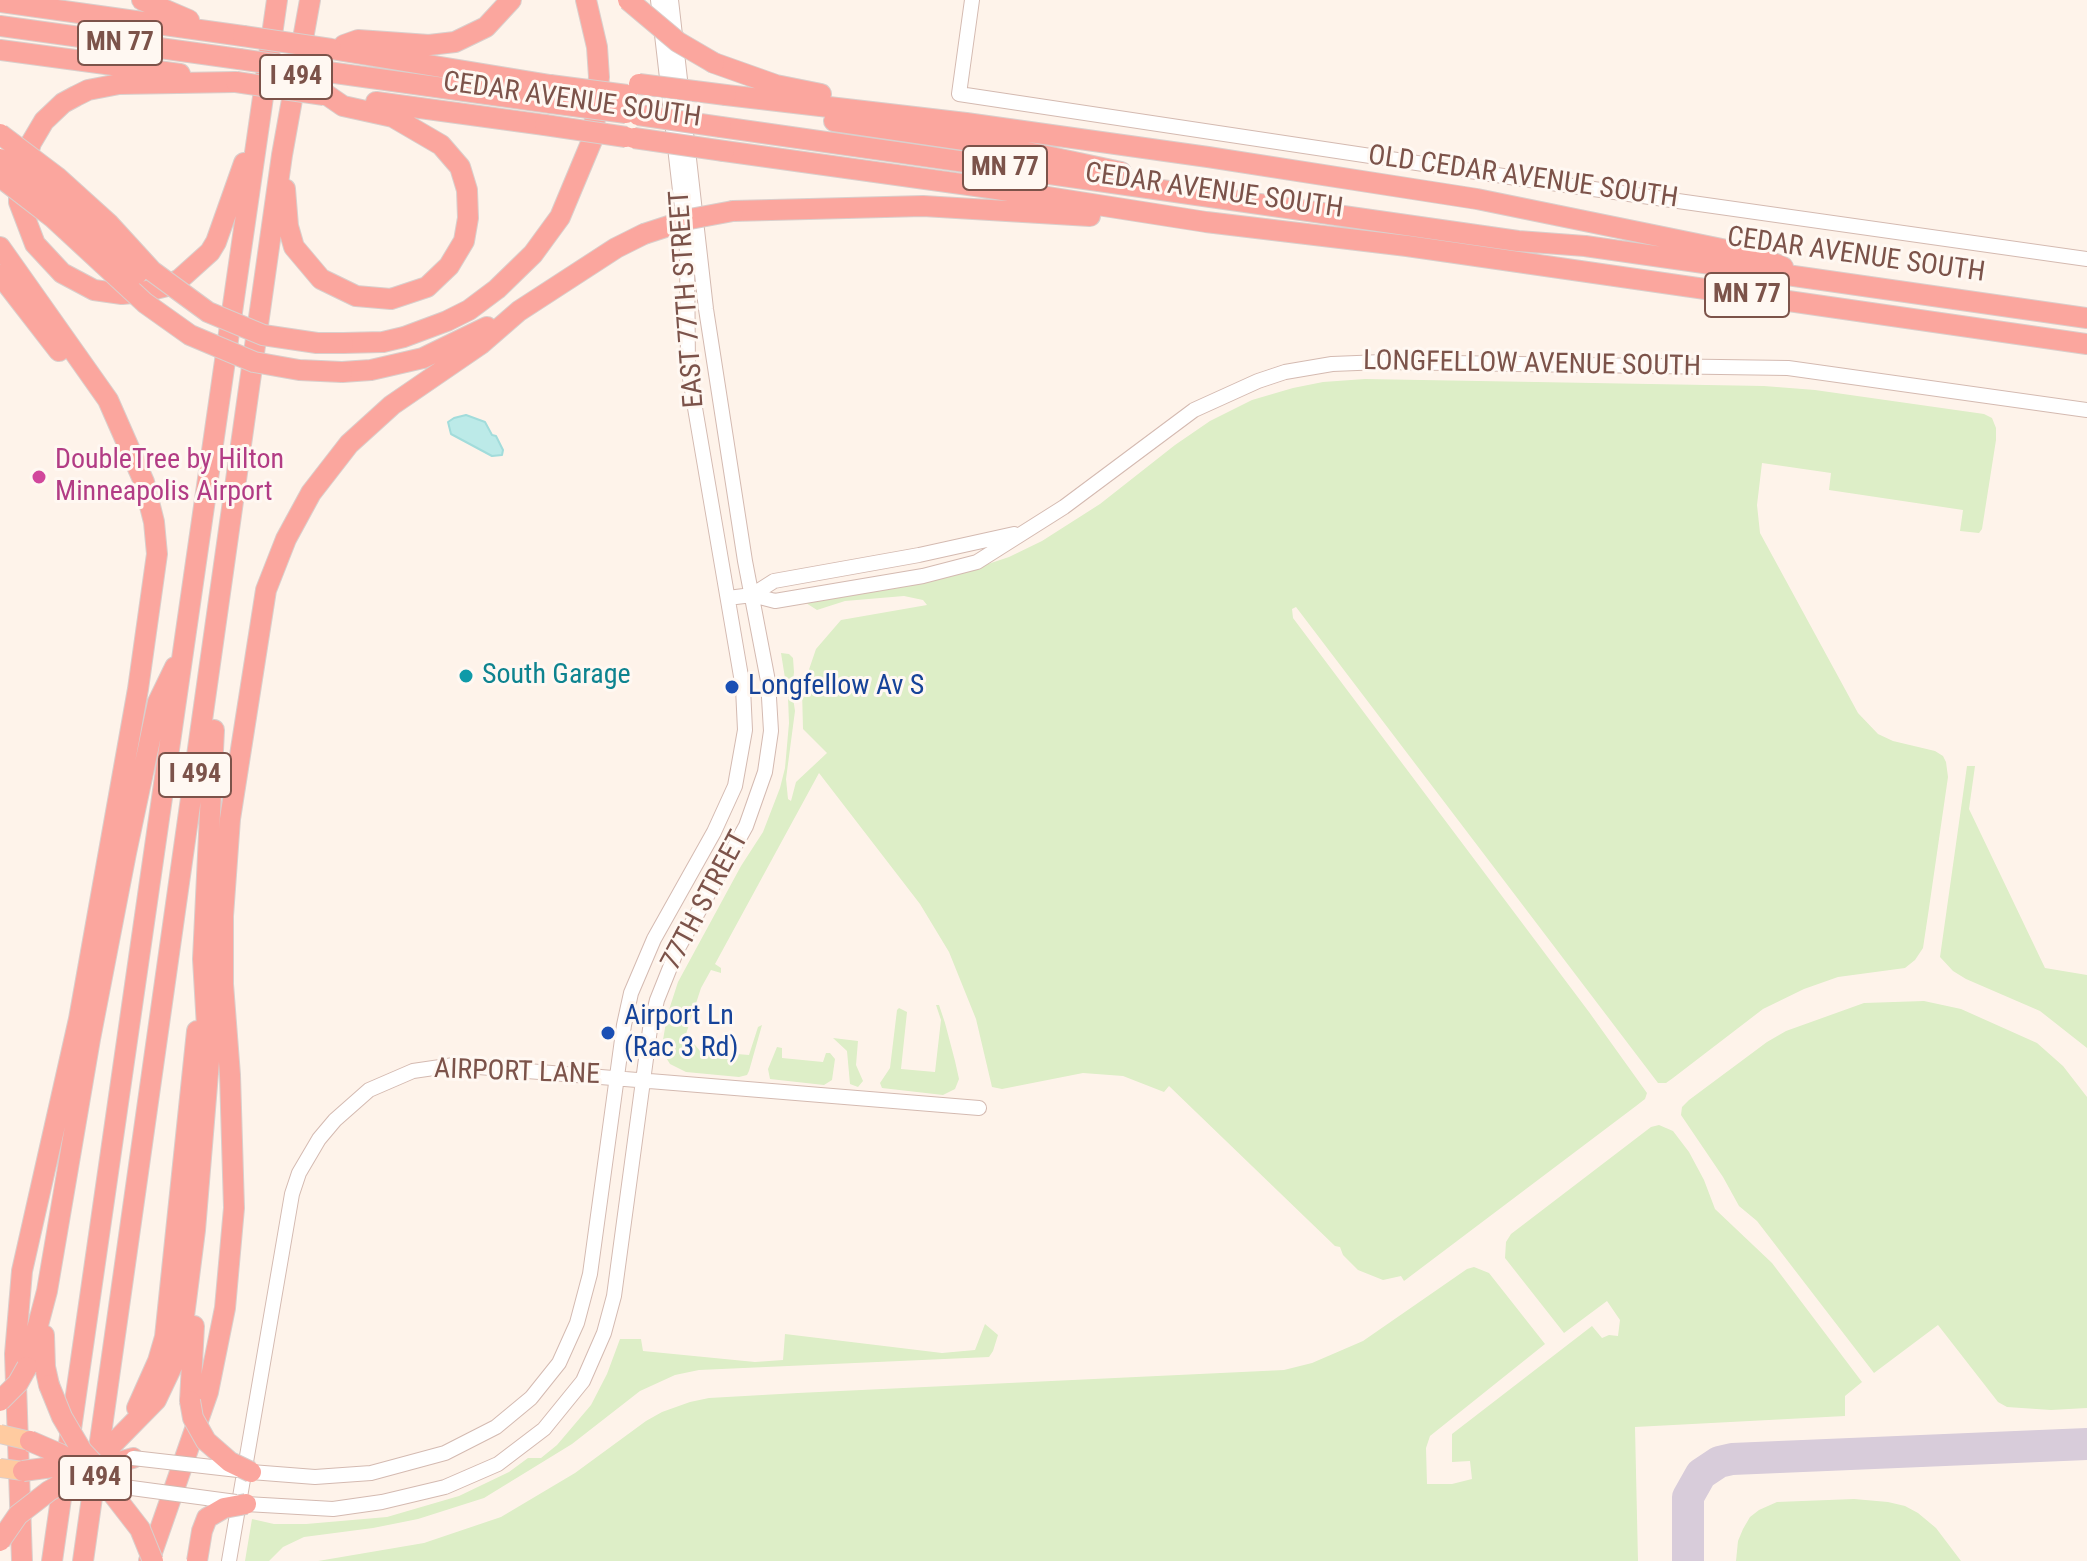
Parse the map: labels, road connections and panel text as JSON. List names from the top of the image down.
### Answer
{
  "streets": {
    "highway": ["MN 77", "I 494", "CEDAR AVENUE SOUTH"],
    "street": [
      "OLD CEDAR AVENUE SOUTH",
      "EAST 77TH STREET",
      "LONGFELLOW AVENUE SOUTH",
      "77TH STREET",
      "AIRPORT LANE"
    ]
  },
  "crossings": [
    ["EAST 77TH STREET", "LONGFELLOW AVENUE SOUTH"],
    ["EAST 77TH STREET", "77TH STREET"],
    ["LONGFELLOW AVENUE SOUTH", "77TH STREET"],
    ["77TH STREET", "AIRPORT LANE"]
  ],
  "places": [
    "DoubleTree by Hilton Minneapolis Airport",
    "South Garage",
    "Longfellow Av S",
    "Airport Ln (Rac 3 Rd)"
  ]
}
